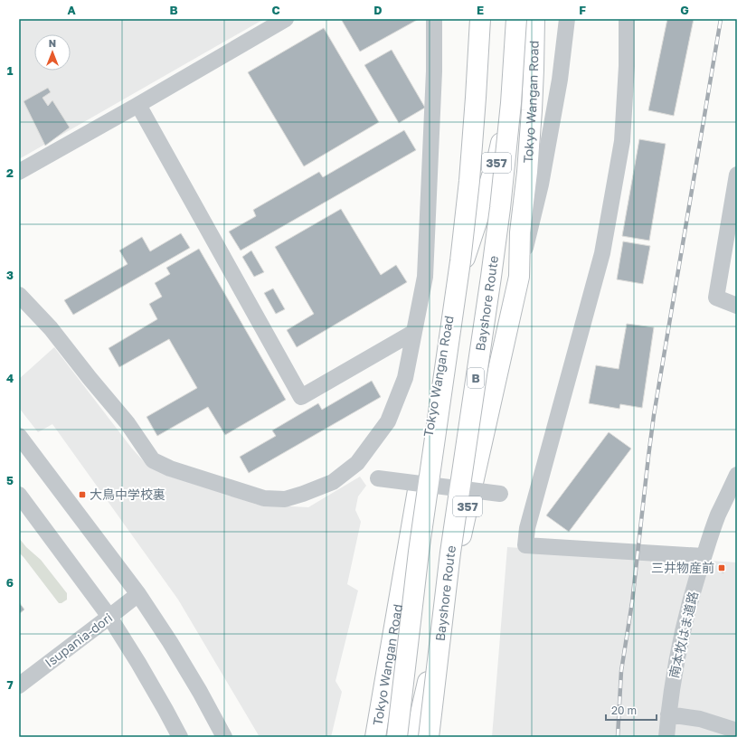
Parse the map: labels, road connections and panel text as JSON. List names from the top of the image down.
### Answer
{
  "streets": {
    "highway": [
      "Tokyo Wangan Road",
      "357",
      "Bayshore Route",
      "B"
    ],
    "street": ["南本牧はま道路", "Isupania-dori"]
  },
  "places": {
    "transit": ["大鳥中学校裏", "三井物産前"]
  },
  "scale_bar": "20 m",
  "north": "top",
  "grid": {
    "columns": [
      "A",
      "B",
      "C",
      "D",
      "E",
      "F",
      "G"
    ],
    "rows": [
      "1",
      "2",
      "3",
      "4",
      "5",
      "6",
      "7"
    ]
  }
}
